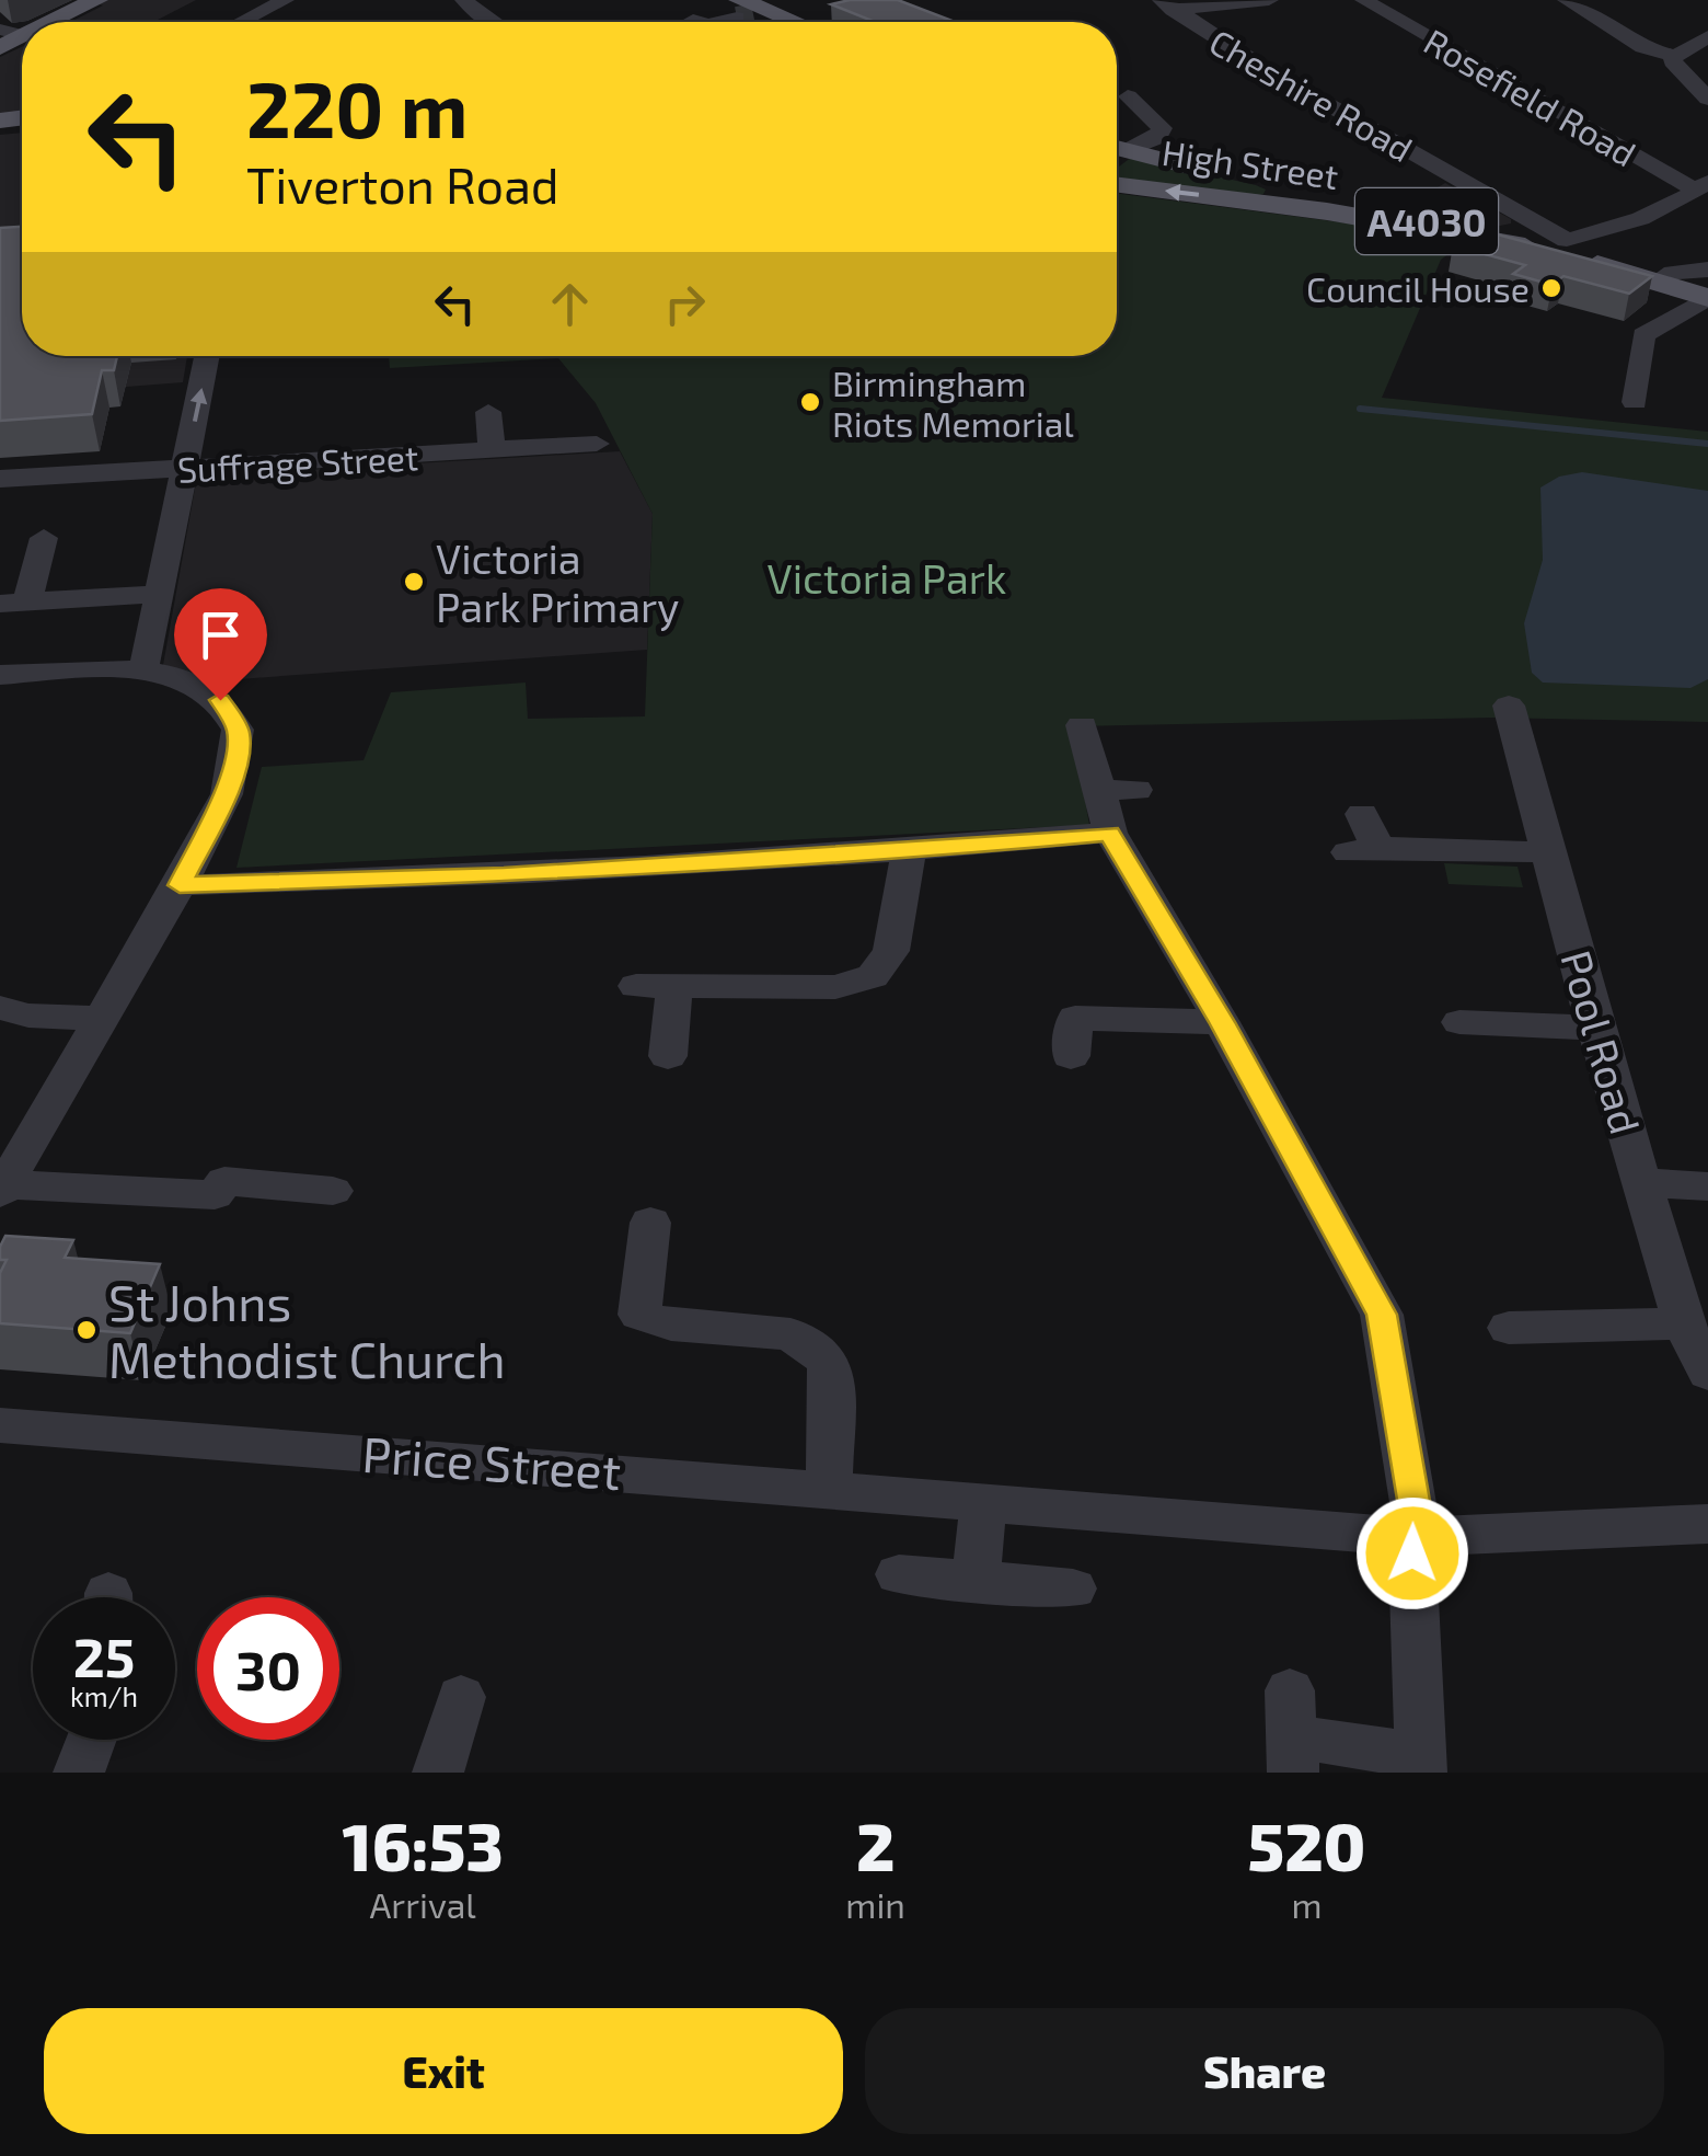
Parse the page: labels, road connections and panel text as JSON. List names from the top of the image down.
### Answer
{
  "streets": {
    "main road": ["High Street", "A4030"],
    "street": [
      "Cheshire Road",
      "Rosefield Road",
      "Suffrage Street",
      "Pool Road",
      "Price Street"
    ]
  },
  "crossings": [
    ["Cheshire Road", "High Street"],
    ["High Street", "A4030"]
  ],
  "parks": ["Victoria Park"],
  "places": [
    "Council House",
    "Birmingham Riots Memorial",
    "Victoria Park Primary",
    "St Johns Methodist Church"
  ],
  "page": {
    "turn": ["220 m", "Tiverton Road"],
    "speed": "25 km/h",
    "limit": "30",
    "eta": [
      "16:53",
      "Arrival",
      "2",
      "min",
      "520",
      "m"
    ],
    "buttons": ["Exit", "Share"]
  }
}
